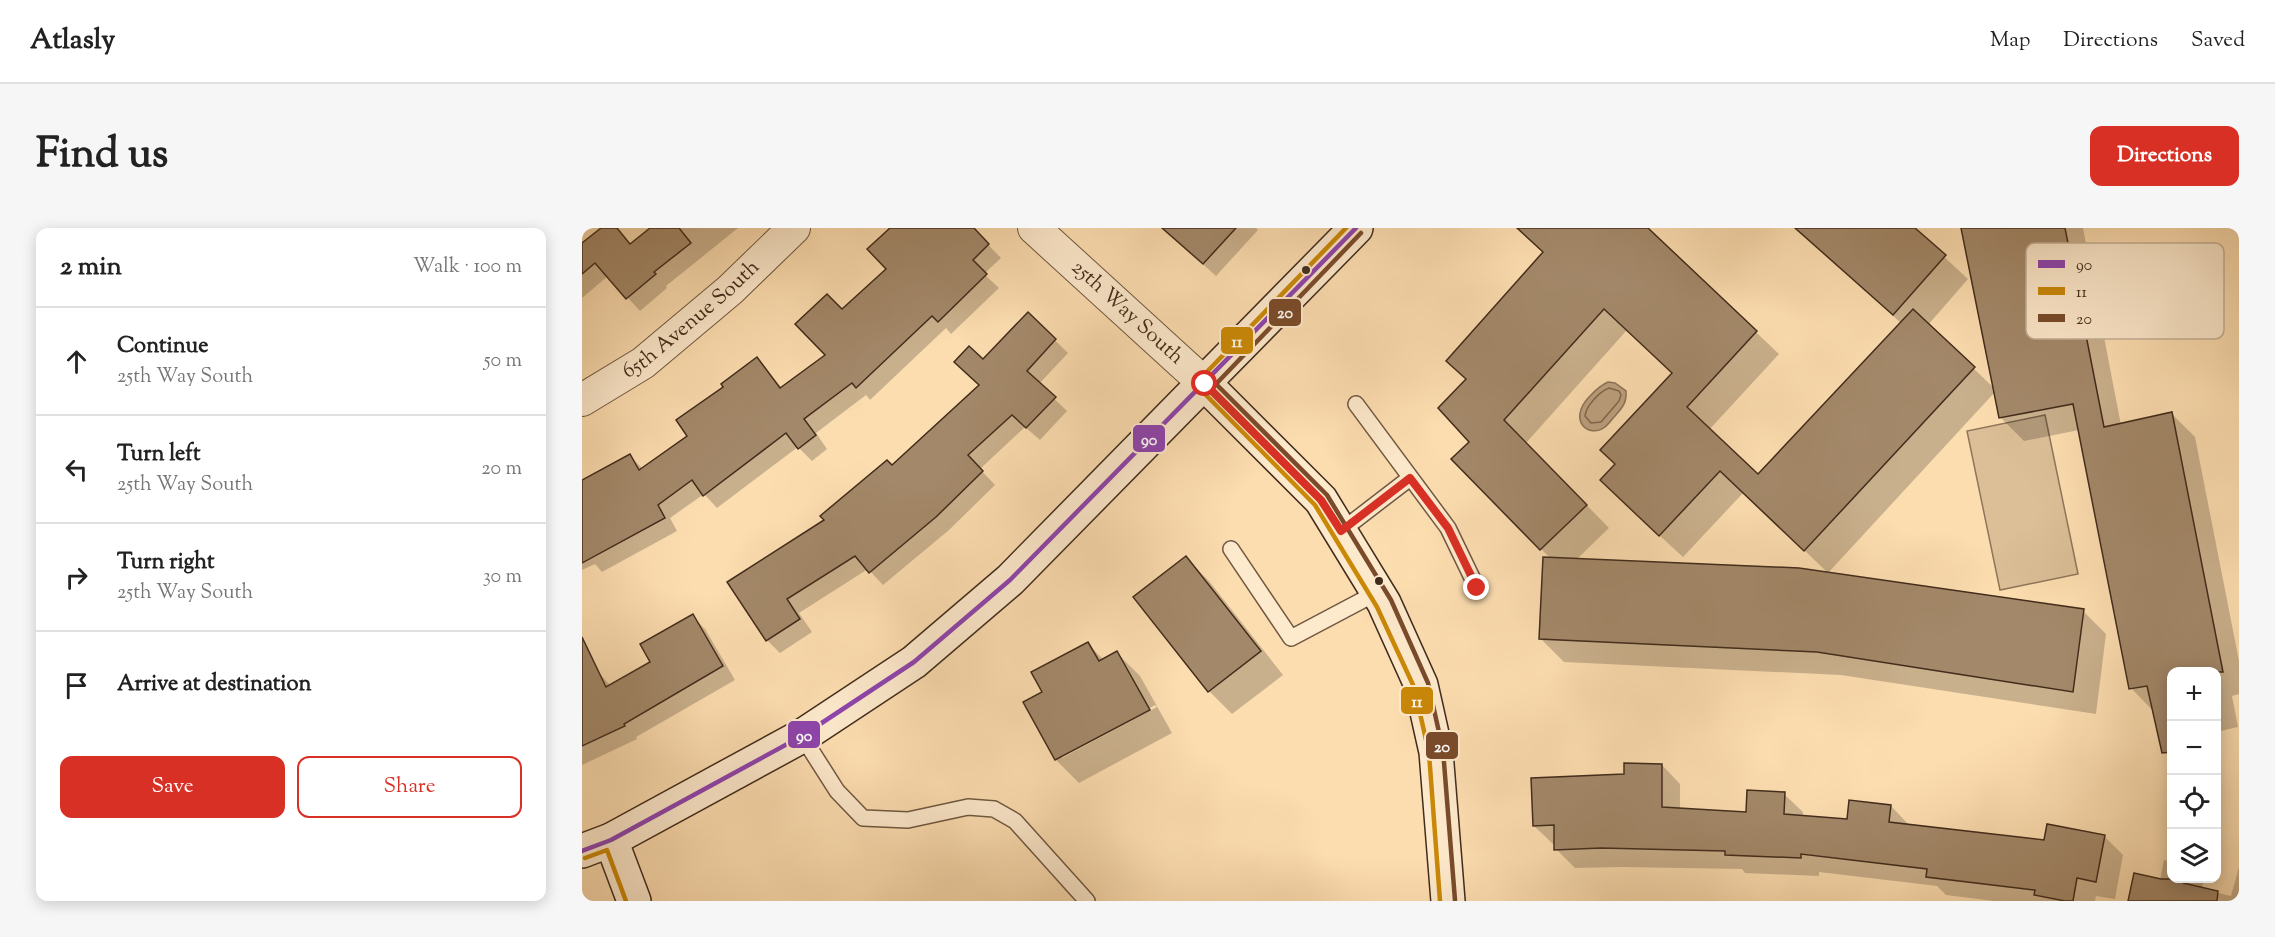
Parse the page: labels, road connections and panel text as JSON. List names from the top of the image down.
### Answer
{
  "streets": {
    "street": ["25th Way South", "65th Avenue South"]
  },
  "lines": ["transit line 90", "transit line 11", "transit line 20"],
  "legend": ["90", "11", "20"],
  "page": {
    "header": "Atlasly",
    "nav": ["Map", "Directions", "Saved"],
    "title": "Find us",
    "buttons": [
      "Directions",
      ["Save", "Share"]
    ],
    "heading": ["2 min", "Walk · 100 m"],
    "list": [
      ["Continue", "25th Way South", "50 m"],
      ["Turn left", "25th Way South", "20 m"],
      ["Turn right", "25th Way South", "30 m"],
      "Arrive at destination"
    ],
    "map_buttons": ["+", "−"]
  }
}
